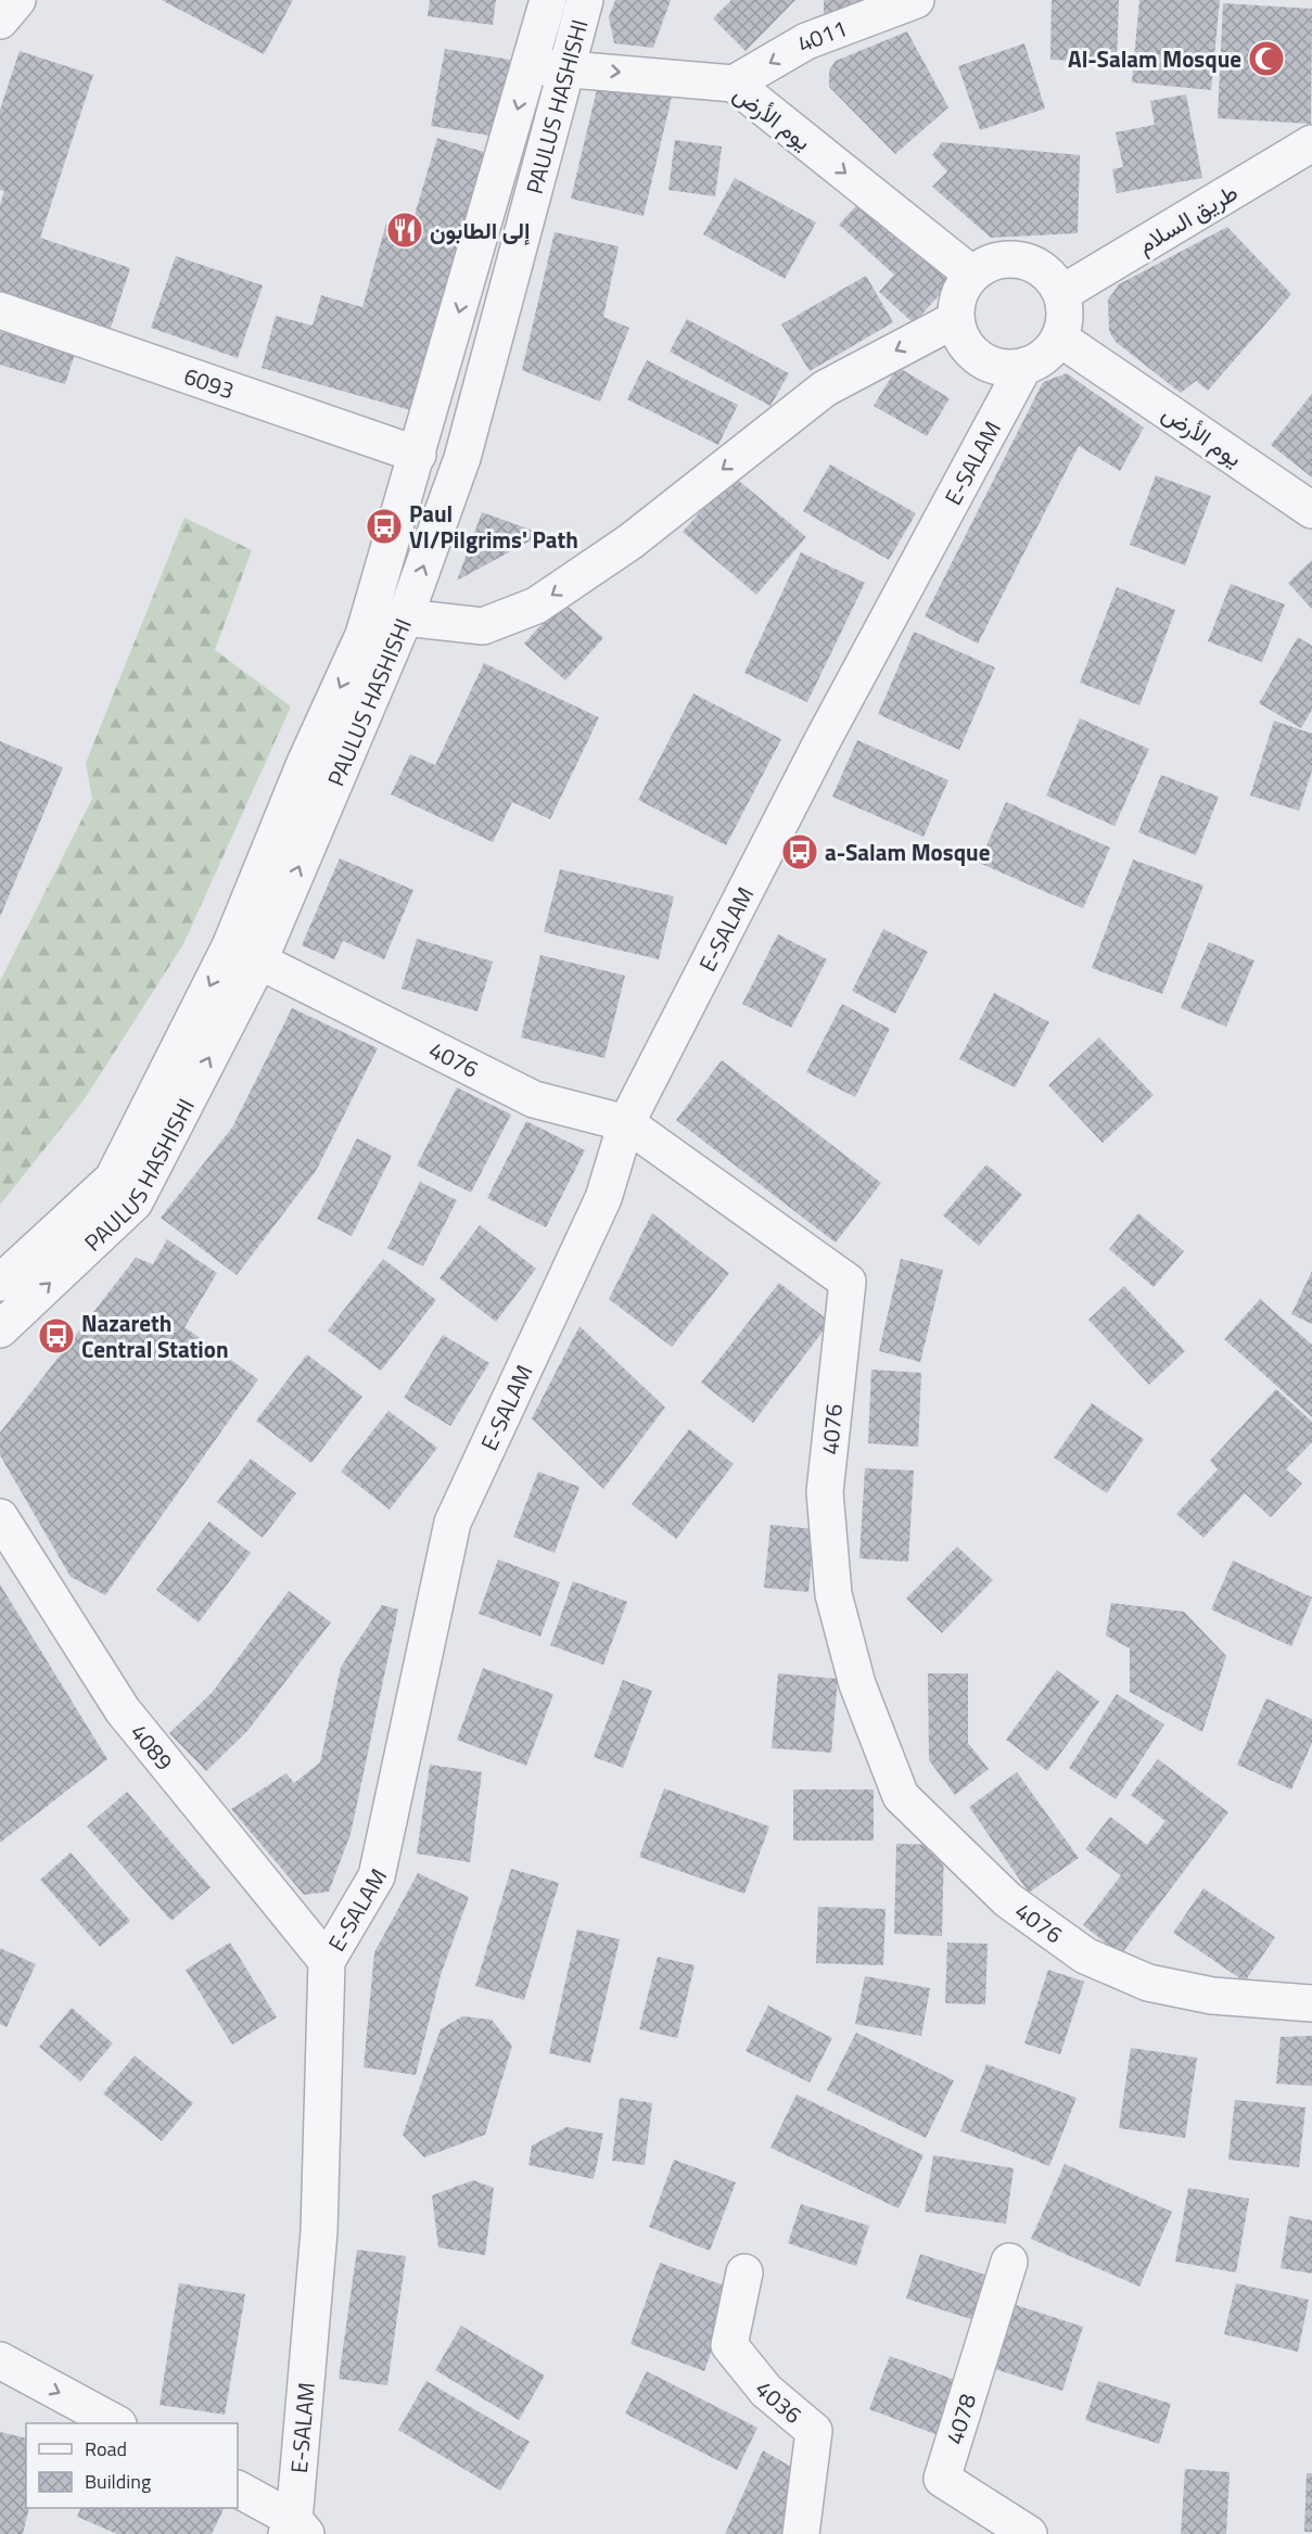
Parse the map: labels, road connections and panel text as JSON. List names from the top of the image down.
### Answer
{
  "streets": {
    "street": [
      "4011",
      "PAULUS HASHISHI",
      "يوم الأرض",
      "طريق السلام",
      "6093",
      "E-SALAM",
      "4076",
      "4089",
      "4036",
      "4078"
    ]
  },
  "crossings": [
    ["4011", "يوم الأرض"],
    ["PAULUS HASHISHI", "يوم الأرض"],
    ["PAULUS HASHISHI", "6093"],
    ["PAULUS HASHISHI", "4076"],
    ["يوم الأرض", "طريق السلام"],
    ["يوم الأرض", "E-SALAM"],
    ["طريق السلام", "E-SALAM"],
    ["E-SALAM", "4076"],
    ["E-SALAM", "4089"]
  ],
  "one_way": ["يوم الأرض"],
  "places": {
    "mosque": ["Al-Salam Mosque"],
    "restaurant": ["إلى الطابون"],
    "bus stop": ["Paul VI/Pilgrims' Path", "a-Salam Mosque", "Nazareth Central Station"]
  },
  "legend": ["Road", "Building"]
}
